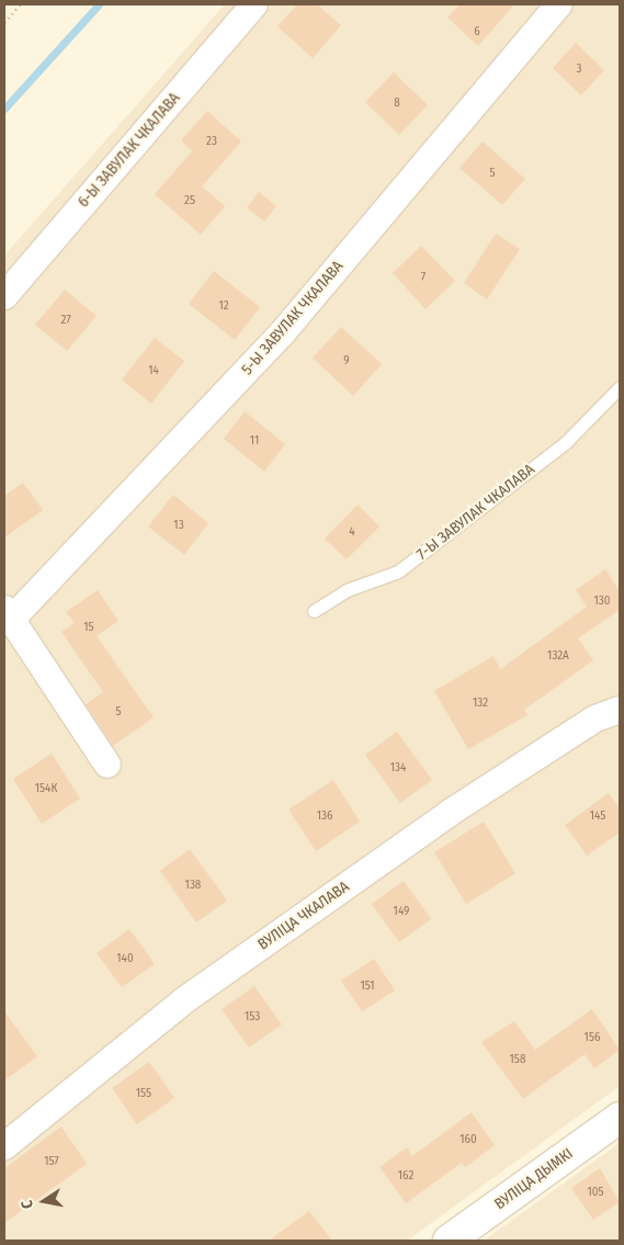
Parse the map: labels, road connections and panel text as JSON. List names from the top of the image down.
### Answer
{
  "streets": {
    "street": [
      "6-Ы ЗАВУЛАК ЧКАЛАВА",
      "5-Ы ЗАВУЛАК ЧКАЛАВА",
      "ВУЛІЦА ЧКАЛАВА",
      "ВУЛІЦА ДЫМКІ"
    ],
    "lane": ["7-Ы ЗАВУЛАК ЧКАЛАВА"]
  },
  "house_numbers": [
    "6",
    "3",
    "8",
    "23",
    "5",
    "25",
    "7",
    "12",
    "27",
    "9",
    "14",
    "11",
    "13",
    "4",
    "130",
    "15",
    "132А",
    "132",
    "5",
    "134",
    "154К",
    "136",
    "145",
    "138",
    "149",
    "140",
    "151",
    "153",
    "156",
    "158",
    "155",
    "160",
    "157",
    "162",
    "105"
  ],
  "north": "left"
}
